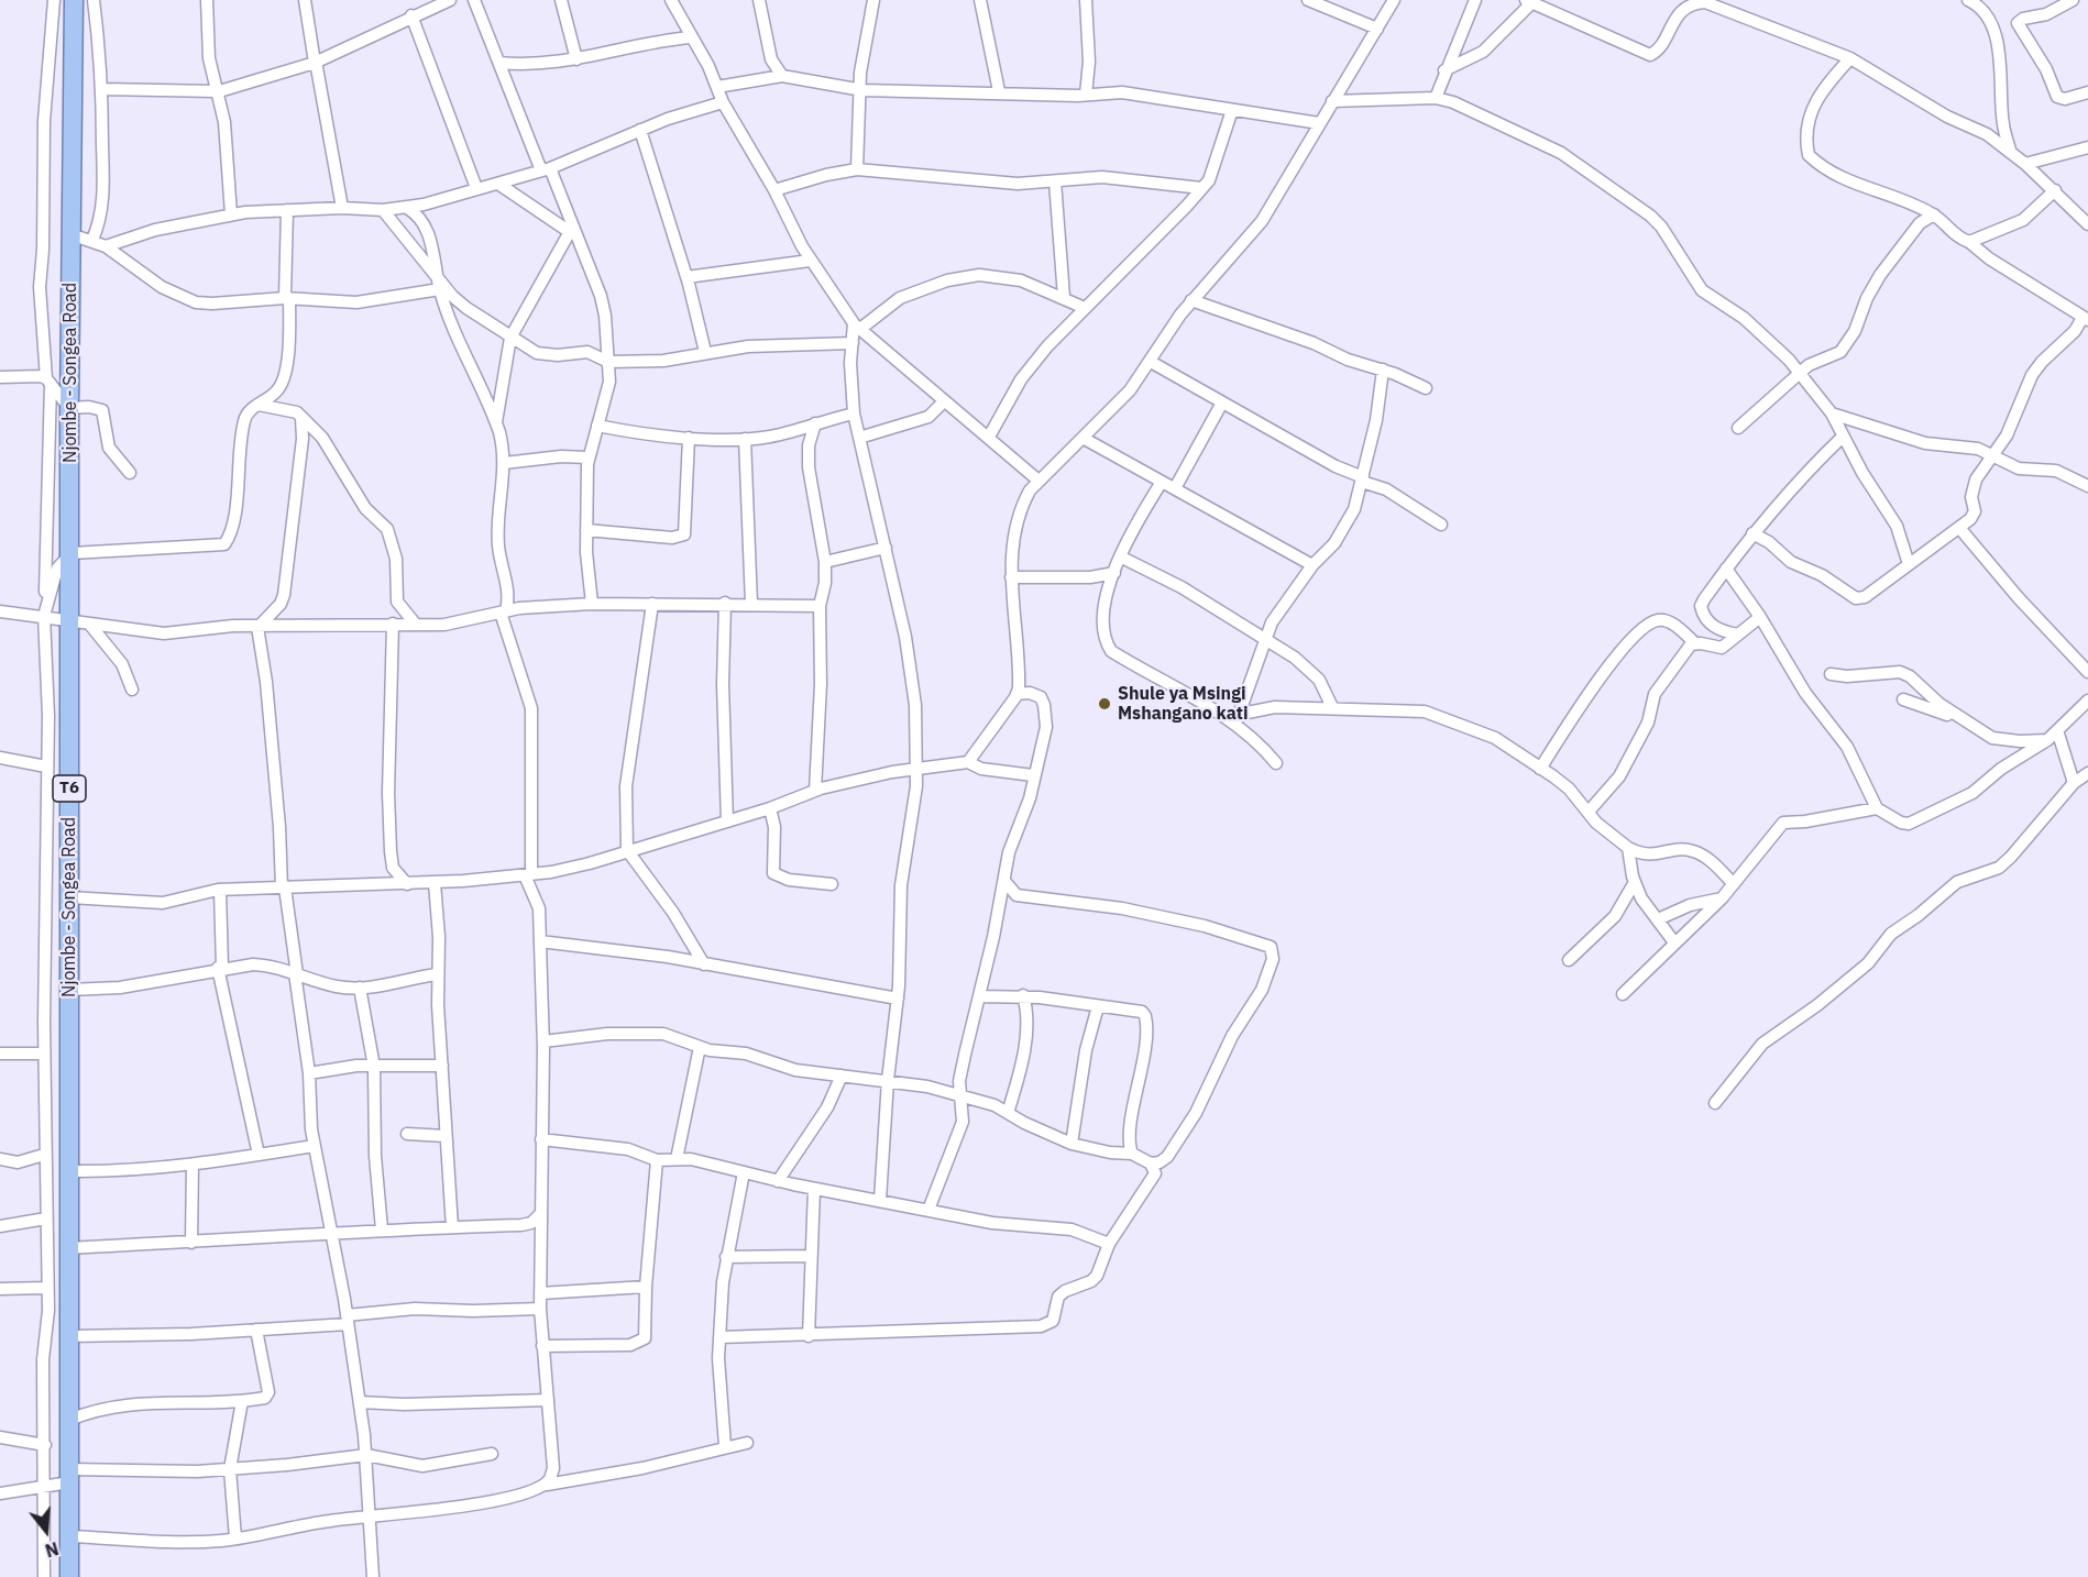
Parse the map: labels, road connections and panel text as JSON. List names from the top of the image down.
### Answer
{
  "streets": {
    "highway": ["Njombe - Songea Road", "T6"]
  },
  "places": ["Shule ya Msingi Mshangano kati"],
  "north": "bottom"
}
